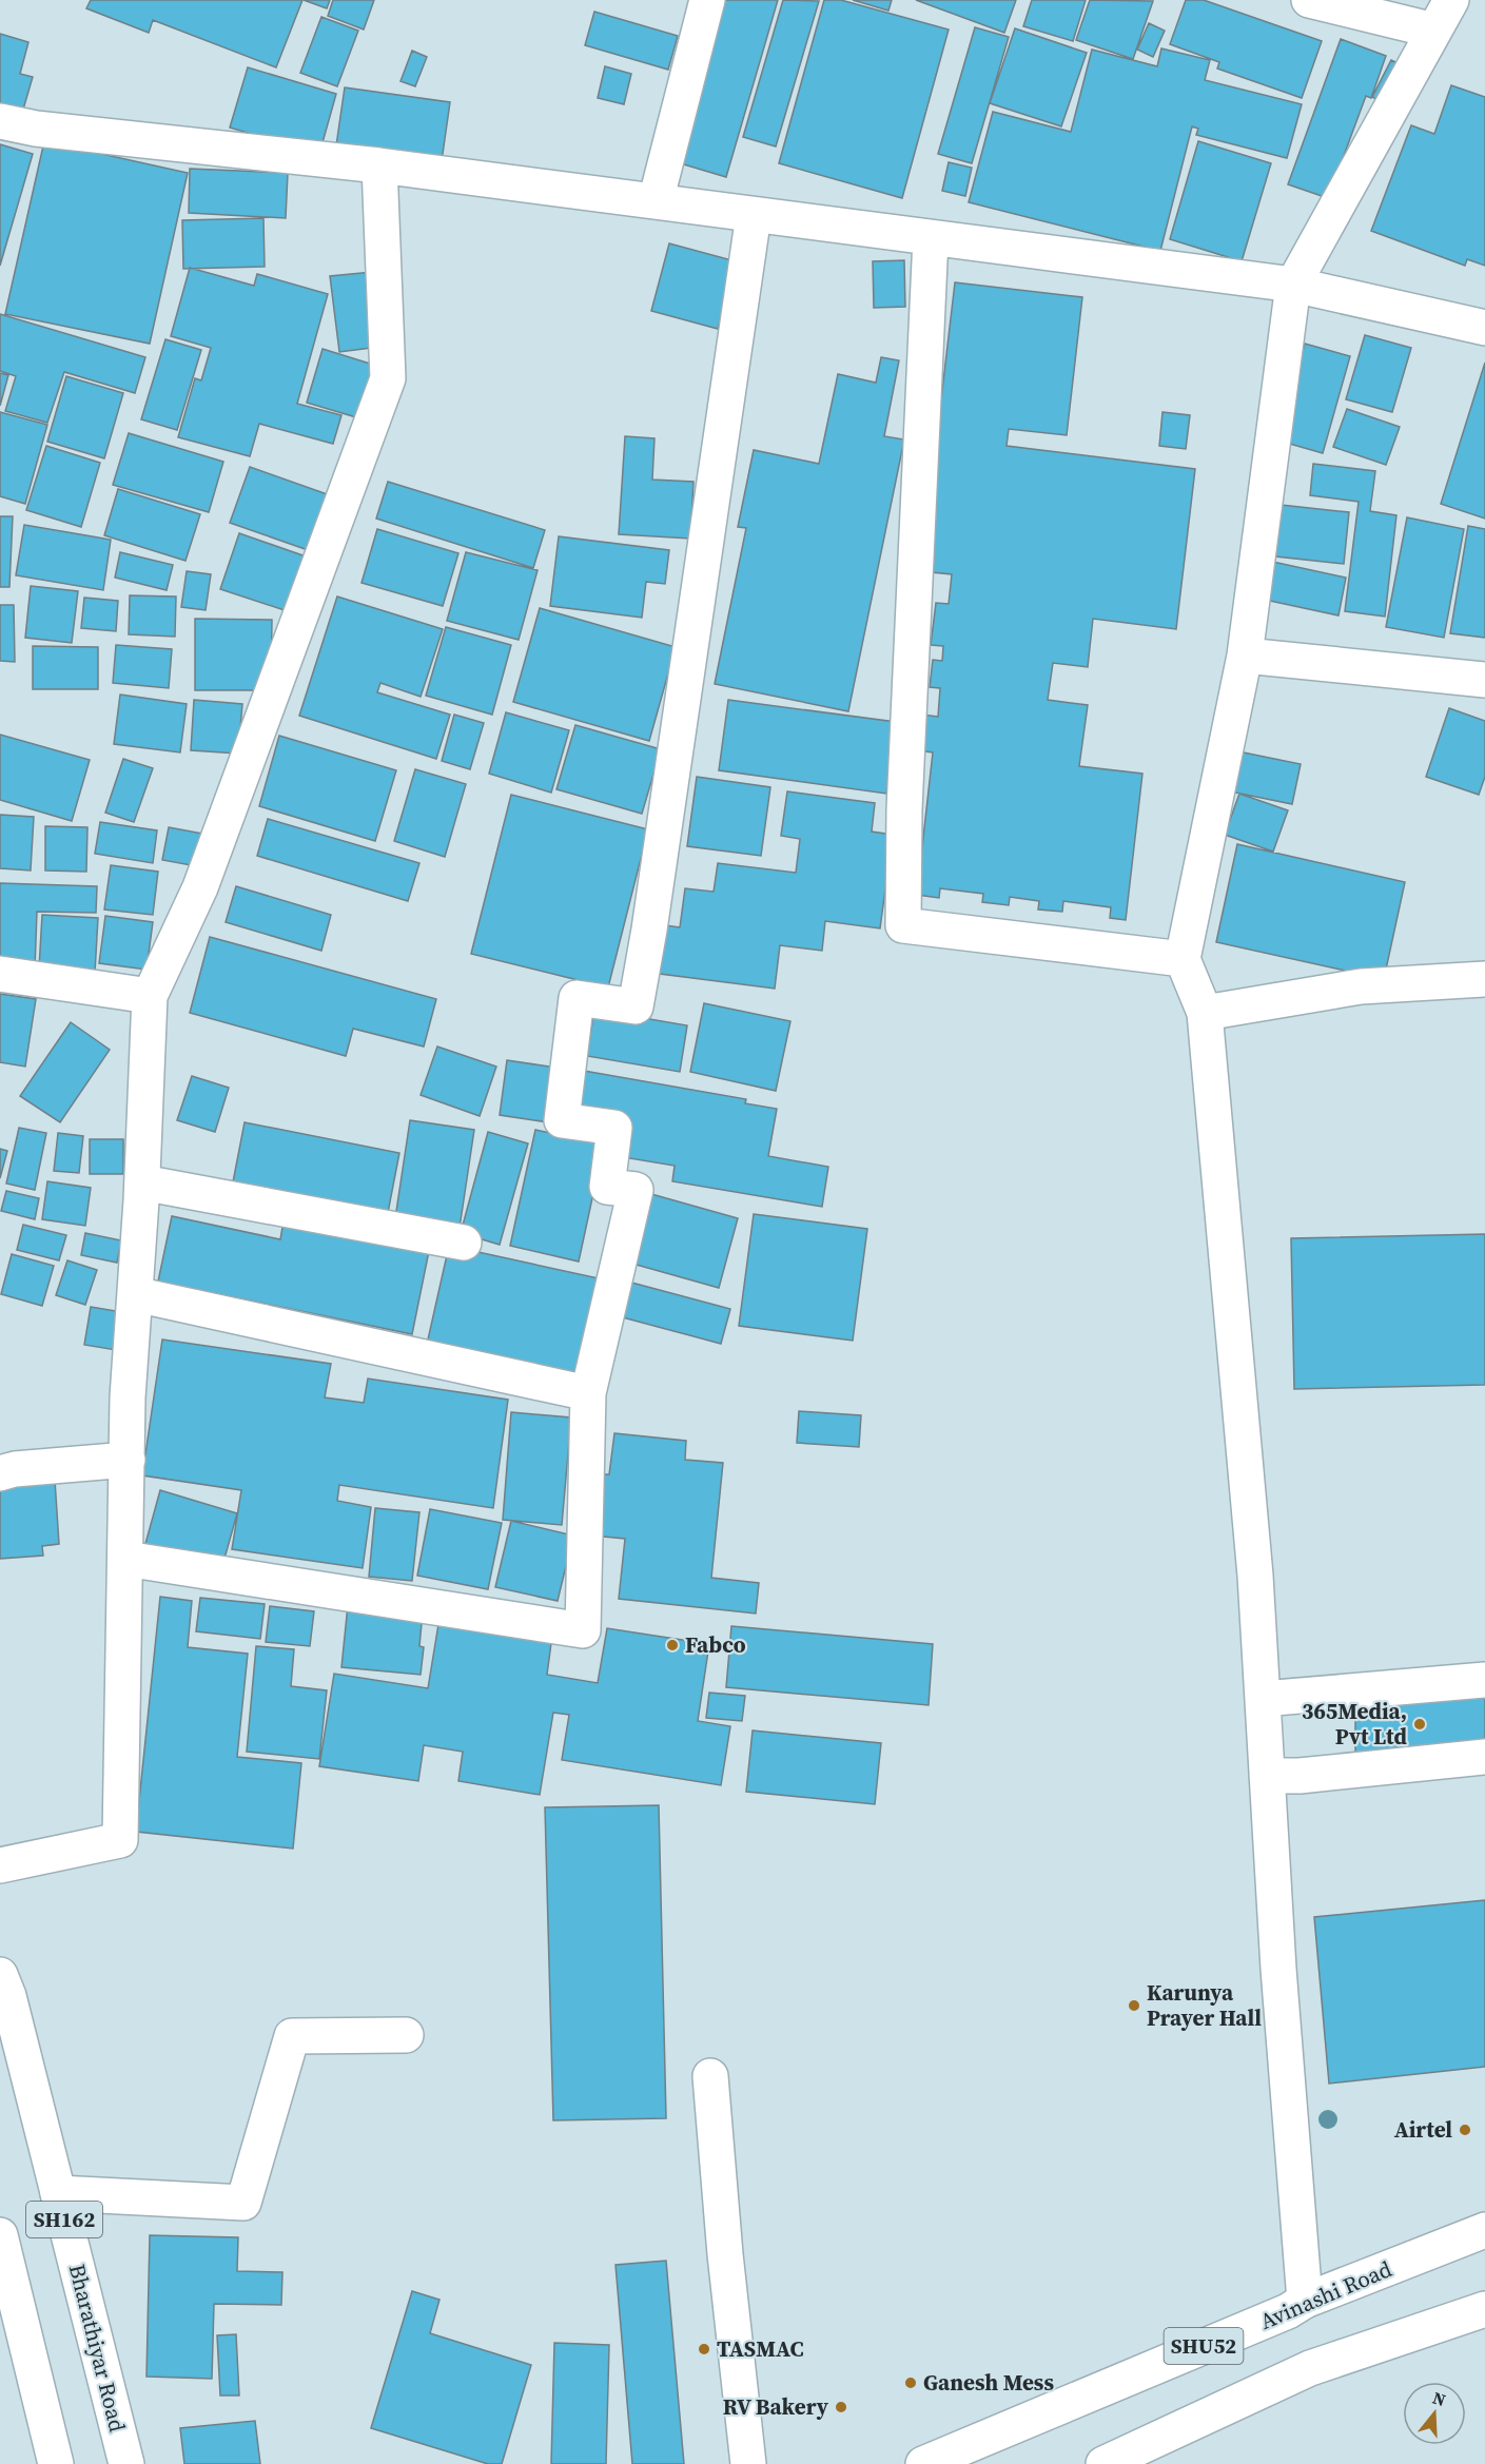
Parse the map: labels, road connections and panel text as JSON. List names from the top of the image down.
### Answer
{
  "streets": {
    "street": [
      "SH162",
      "Avinashi Road",
      "SHU52",
      "Bharathiyar Road"
    ]
  },
  "places": [
    "Fabco",
    "365Media, Pvt Ltd",
    "Karunya Prayer Hall",
    "Airtel",
    "TASMAC",
    "Ganesh Mess",
    "RV Bakery"
  ],
  "north": "top"
}
